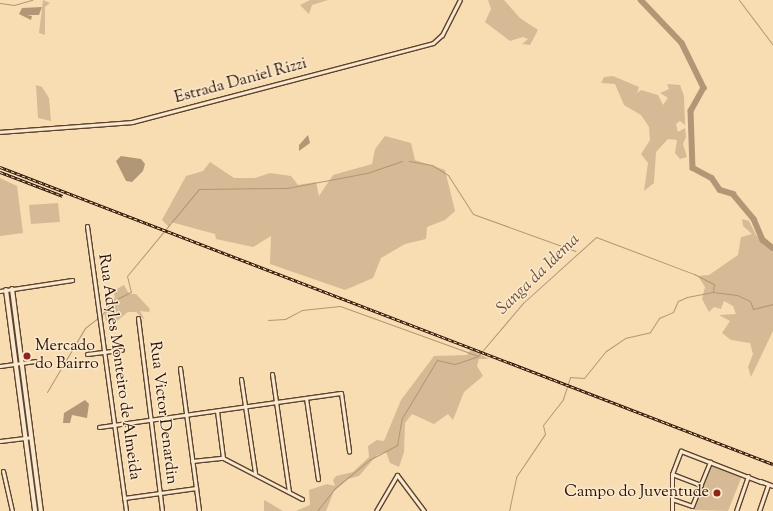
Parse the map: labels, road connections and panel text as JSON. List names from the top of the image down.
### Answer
{
  "streets": {
    "street": ["Estrada Daniel Rizzi", "Rua Adyles Monteiro de Almeida", "Rua Victor Denardin"]
  },
  "water": ["Sanga da Idema"],
  "places": ["Mercado do Bairro", "Campo do Juventude"]
}
